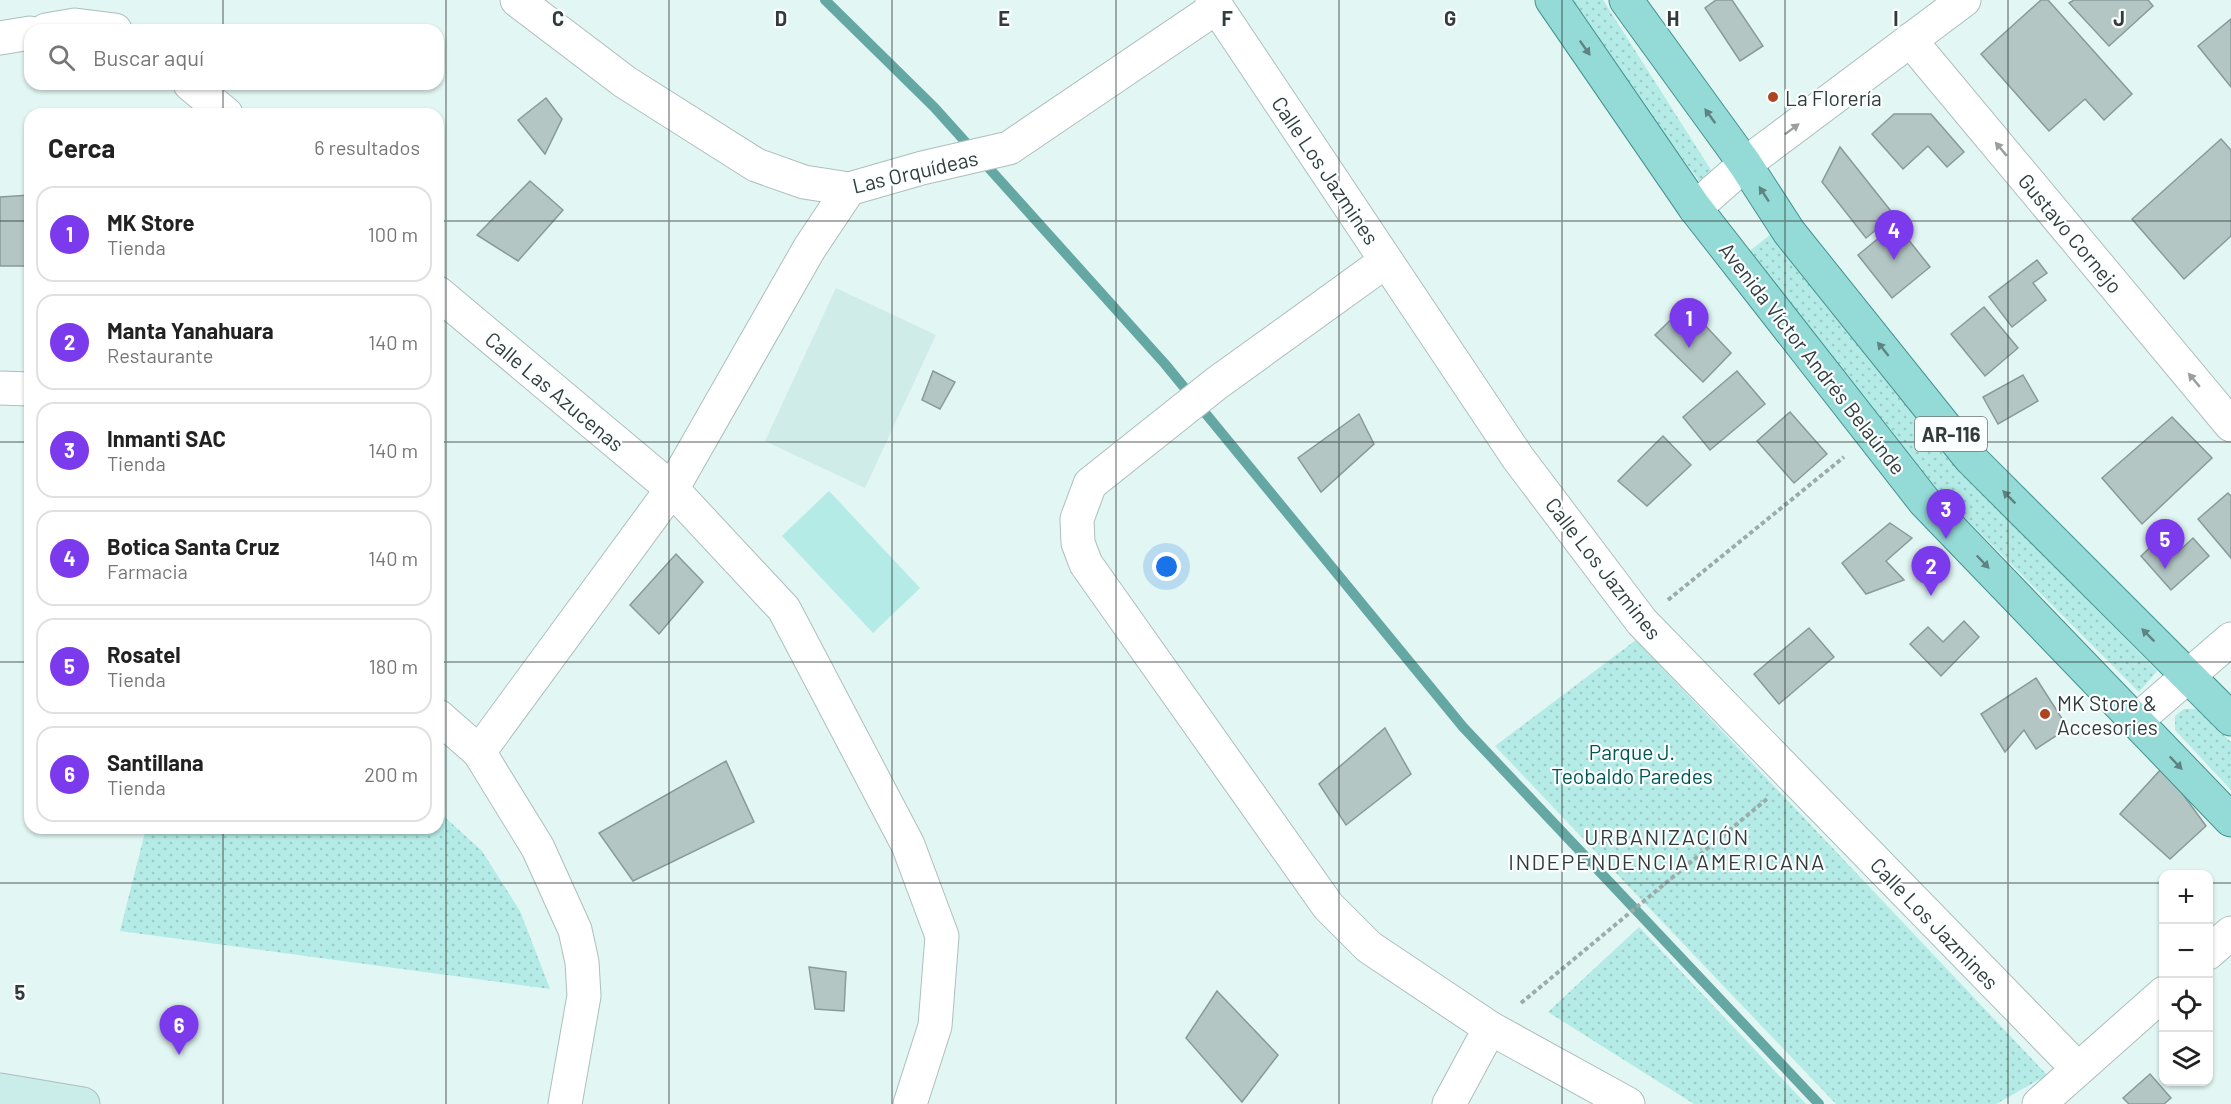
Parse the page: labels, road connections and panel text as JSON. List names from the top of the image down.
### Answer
{
  "streets": {
    "main road": ["Avenida Víctor Andrés Belaúnde", "AR-116"],
    "street": [
      "Calle Los Jazmines",
      "Las Orquídeas",
      "Gustavo Cornejo",
      "Calle Las Azucenas"
    ]
  },
  "crossings": [
    ["Calle Los Jazmines", "Las Orquídeas"]
  ],
  "one_way": ["Gustavo Cornejo"],
  "districts": ["URBANIZACIÓN INDEPENDENCIA AMERICANA"],
  "parks": ["Parque J. Teobaldo Paredes"],
  "places": ["La Florería", "MK Store & Accesories"],
  "page": {
    "search": "Buscar aquí",
    "heading": ["Cerca", "6 resultados"],
    "list": [
      {
        "mark": "1",
        "name": "MK Store",
        "note": "Tienda",
        "value": "100 m"
      },
      {
        "mark": "2",
        "name": "Manta Yanahuara",
        "note": "Restaurante",
        "value": "140 m"
      },
      {
        "mark": "3",
        "name": "Inmanti SAC",
        "note": "Tienda",
        "value": "140 m"
      },
      {
        "mark": "4",
        "name": "Botica Santa Cruz",
        "note": "Farmacia",
        "value": "140 m"
      },
      {
        "mark": "5",
        "name": "Rosatel",
        "note": "Tienda",
        "value": "180 m"
      },
      {
        "mark": "6",
        "name": "Santillana",
        "note": "Tienda",
        "value": "200 m"
      }
    ],
    "pins": [
      "4",
      "1",
      "3",
      "5",
      "2",
      "6"
    ],
    "map_buttons": ["+", "−"]
  },
  "grid": {
    "columns": [
      "C",
      "D",
      "E",
      "F",
      "G",
      "H",
      "I",
      "J"
    ],
    "rows": ["5"]
  }
}
